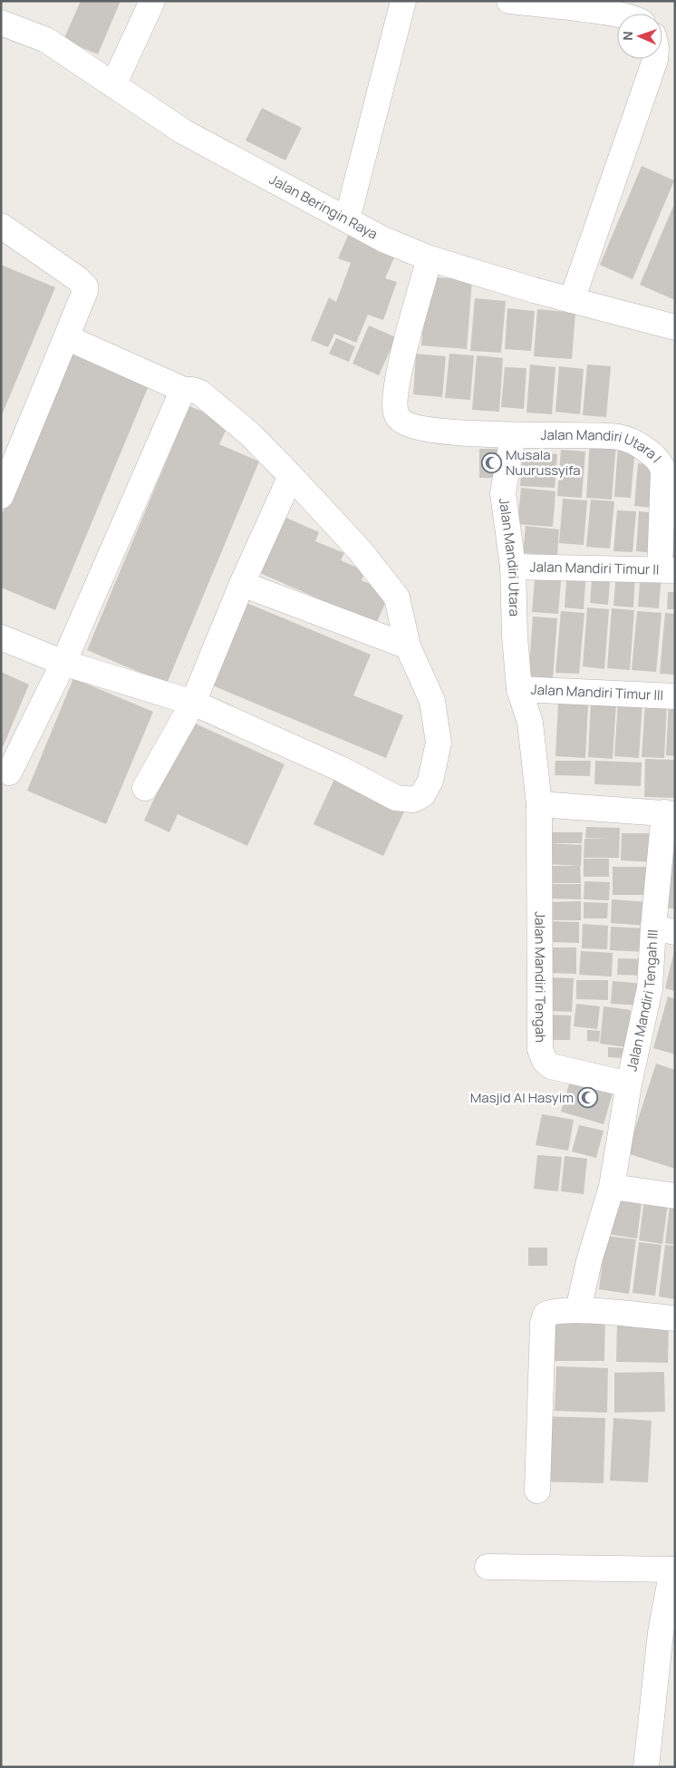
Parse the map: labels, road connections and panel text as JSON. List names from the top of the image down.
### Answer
{
  "streets": {
    "street": [
      "Jalan Beringin Raya",
      "Jalan Mandiri Utara I",
      "Jalan Mandiri Utara",
      "Jalan Mandiri Timur II",
      "Jalan Mandiri Timur III",
      "Jalan Mandiri Tengah",
      "Jalan Mandiri Tengah III"
    ]
  },
  "crossings": [
    ["Jalan Mandiri Utara I", "Jalan Mandiri Utara"],
    ["Jalan Mandiri Utara I", "Jalan Mandiri Timur II"],
    ["Jalan Mandiri Utara", "Jalan Mandiri Timur II"],
    ["Jalan Mandiri Utara", "Jalan Mandiri Timur III"],
    ["Jalan Mandiri Utara", "Jalan Mandiri Tengah"],
    ["Jalan Mandiri Timur III", "Jalan Mandiri Tengah"],
    ["Jalan Mandiri Tengah", "Jalan Mandiri Tengah III"]
  ],
  "places": {
    "mosque": ["Musala Nuurussyifa", "Masjid Al Hasyim"]
  },
  "north": "left"
}
